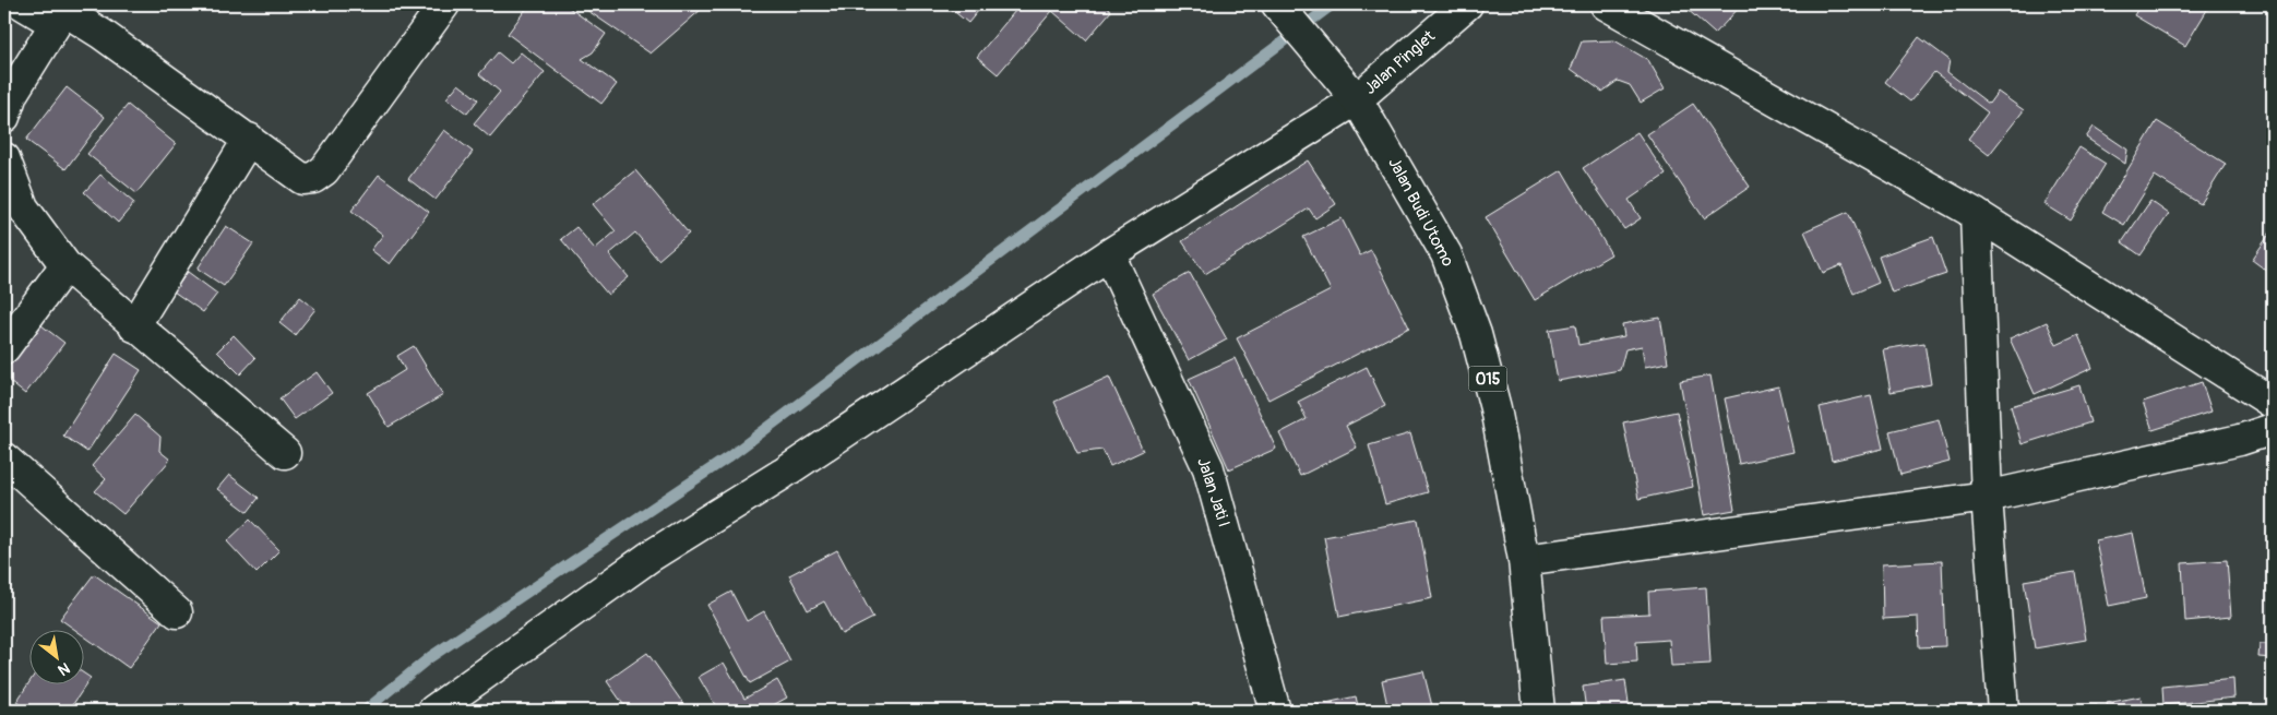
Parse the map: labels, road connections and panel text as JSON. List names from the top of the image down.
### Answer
{
  "streets": {
    "street": [
      "Jalan Pinglet",
      "Jalan Budi Utomo",
      "015",
      "Jalan Jati I"
    ]
  },
  "crossings": [
    ["Jalan Pinglet", "Jalan Budi Utomo"],
    ["Jalan Pinglet", "Jalan Jati I"]
  ],
  "north": "bottom right"
}
